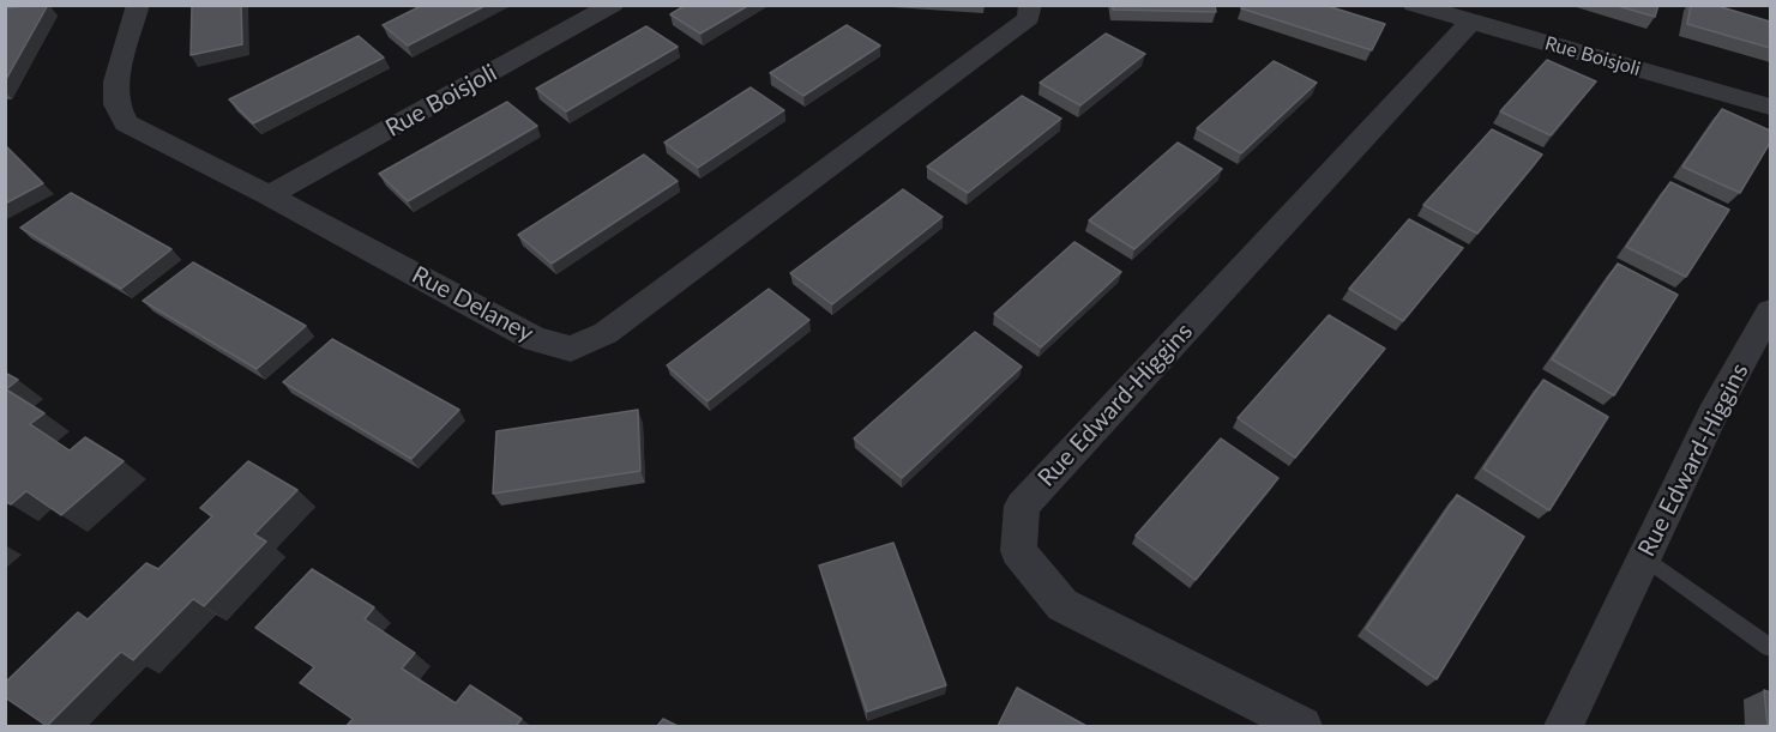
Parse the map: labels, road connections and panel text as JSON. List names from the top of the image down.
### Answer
{
  "streets": {
    "street": ["Rue Boisjoli", "Rue Delaney", "Rue Edward-Higgins"]
  },
  "crossings": [
    ["Rue Boisjoli", "Rue Delaney"],
    ["Rue Boisjoli", "Rue Edward-Higgins"]
  ]
}
